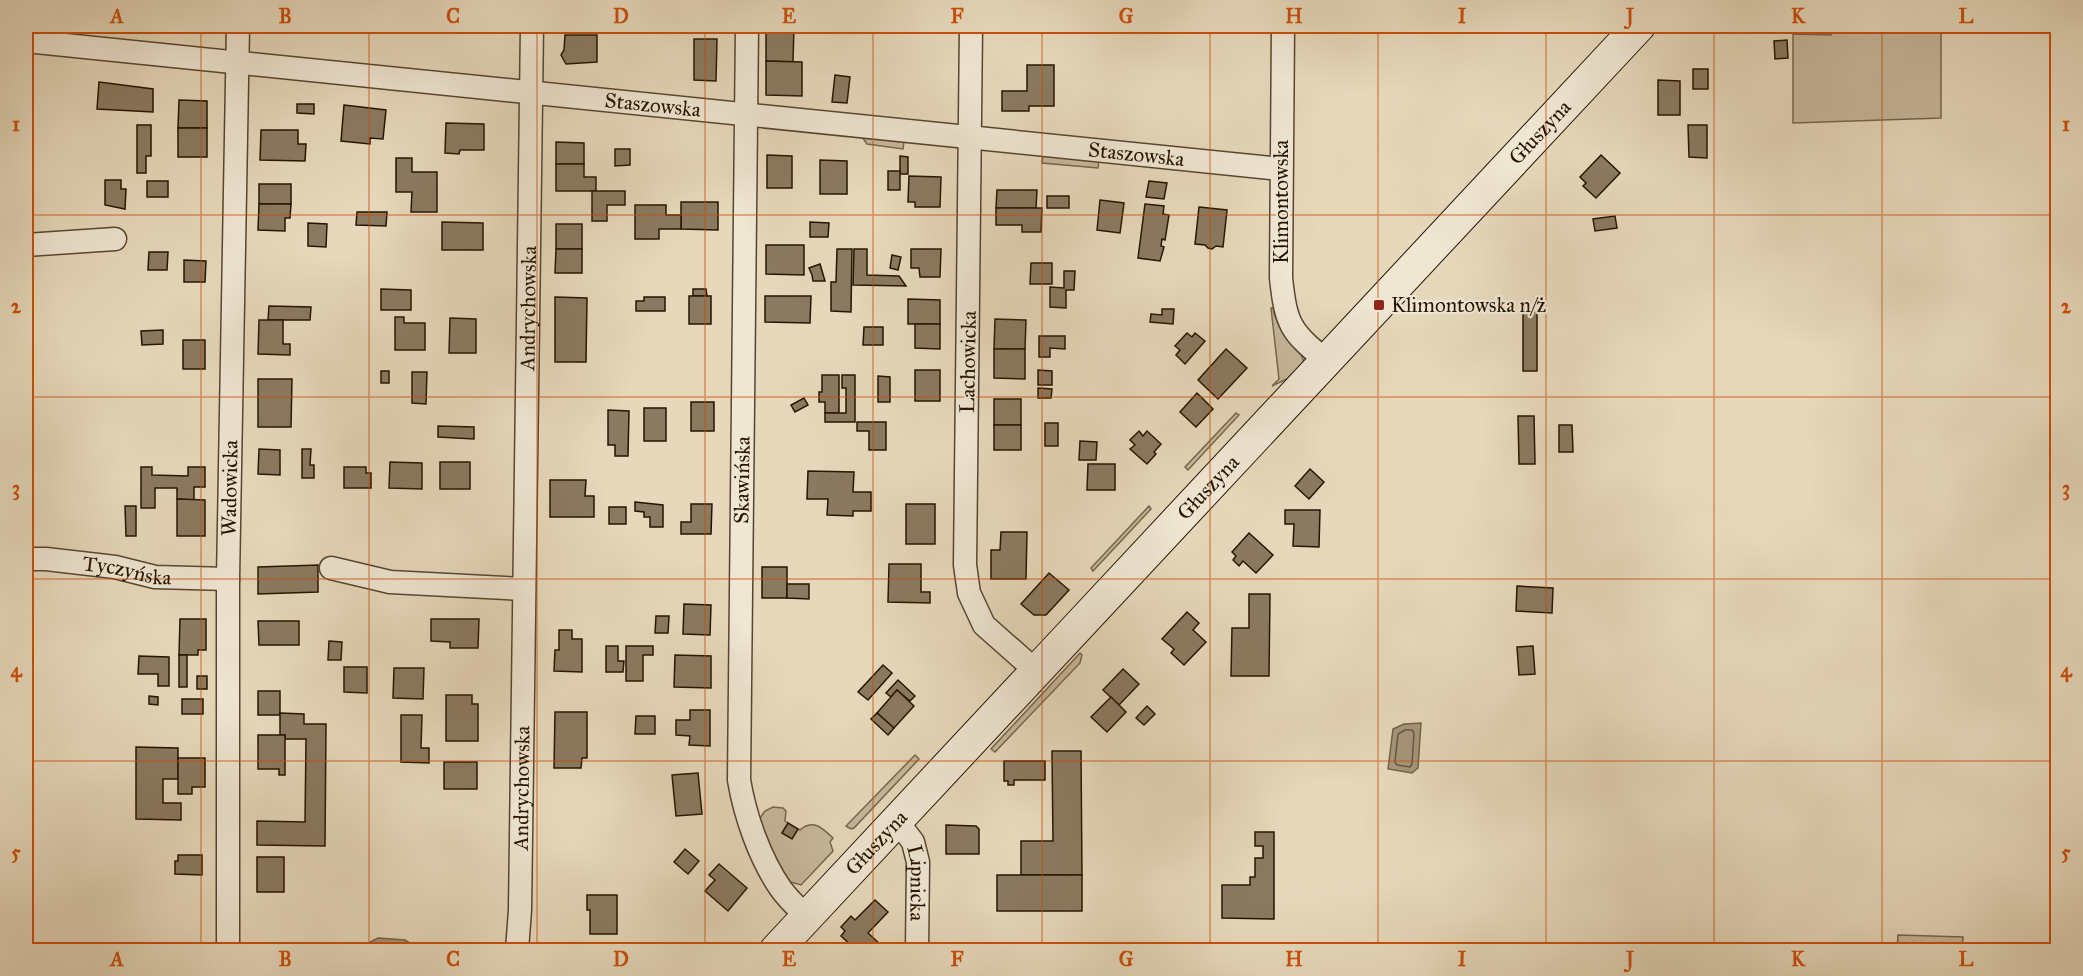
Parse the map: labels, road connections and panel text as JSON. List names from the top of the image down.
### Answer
{
  "streets": {
    "street": [
      "Staszowska",
      "Głuszyna",
      "Klimontowska",
      "Andrychowska",
      "Lachowicka",
      "Skawińska",
      "Wadowicka",
      "Tyczyńska",
      "Lipnicka"
    ]
  },
  "crossings": [
    ["Staszowska", "Klimontowska"],
    ["Staszowska", "Andrychowska"],
    ["Staszowska", "Lachowicka"],
    ["Staszowska", "Skawińska"],
    ["Staszowska", "Wadowicka"],
    ["Głuszyna", "Klimontowska"],
    ["Głuszyna", "Lachowicka"],
    ["Głuszyna", "Skawińska"],
    ["Głuszyna", "Lipnicka"],
    ["Wadowicka", "Tyczyńska"]
  ],
  "places": {
    "transit": ["Klimontowska n/ż"]
  },
  "grid": {
    "columns": [
      "A",
      "B",
      "C",
      "D",
      "E",
      "F",
      "G",
      "H",
      "I",
      "J",
      "K",
      "L"
    ],
    "rows": [
      "1",
      "2",
      "3",
      "4",
      "5"
    ]
  }
}
